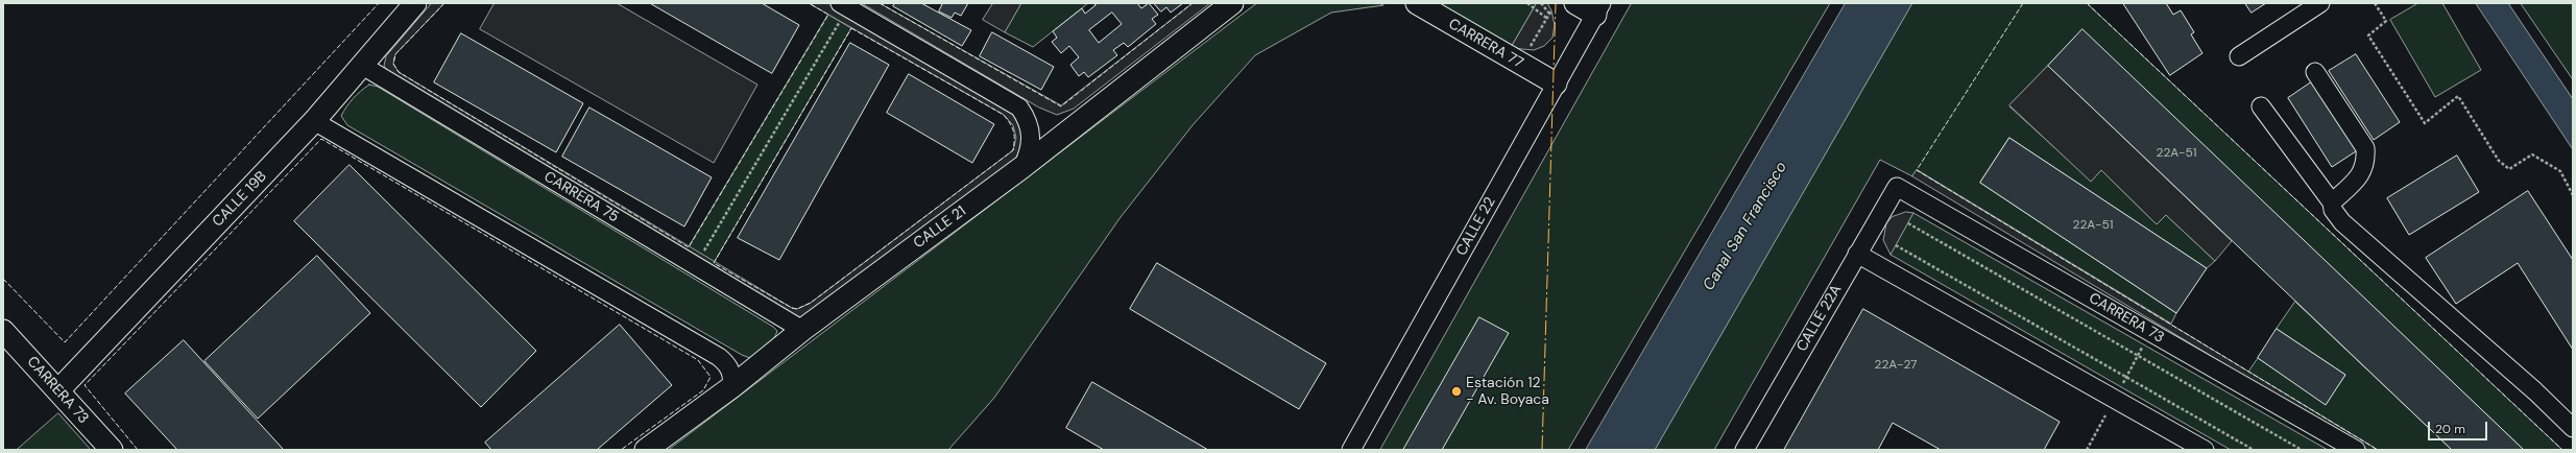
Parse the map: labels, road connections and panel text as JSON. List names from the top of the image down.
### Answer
{
  "streets": {
    "street": [
      "CARRERA 77",
      "CARRERA 75",
      "CALLE 19B",
      "CALLE 22",
      "CALLE 21",
      "CALLE 22A",
      "CARRERA 73"
    ]
  },
  "crossings": [
    ["CARRERA 77", "CALLE 22"],
    ["CARRERA 75", "CALLE 19B"],
    ["CARRERA 75", "CALLE 21"],
    ["CALLE 19B", "CARRERA 73"],
    ["CALLE 22A", "CARRERA 73"]
  ],
  "water": ["Canal San Francisco"],
  "places": ["Estación 12 - Av. Boyaca"],
  "house_numbers": ["22A-51", "22A-51", "22A-27"],
  "scale_bar": "20 m"
}
